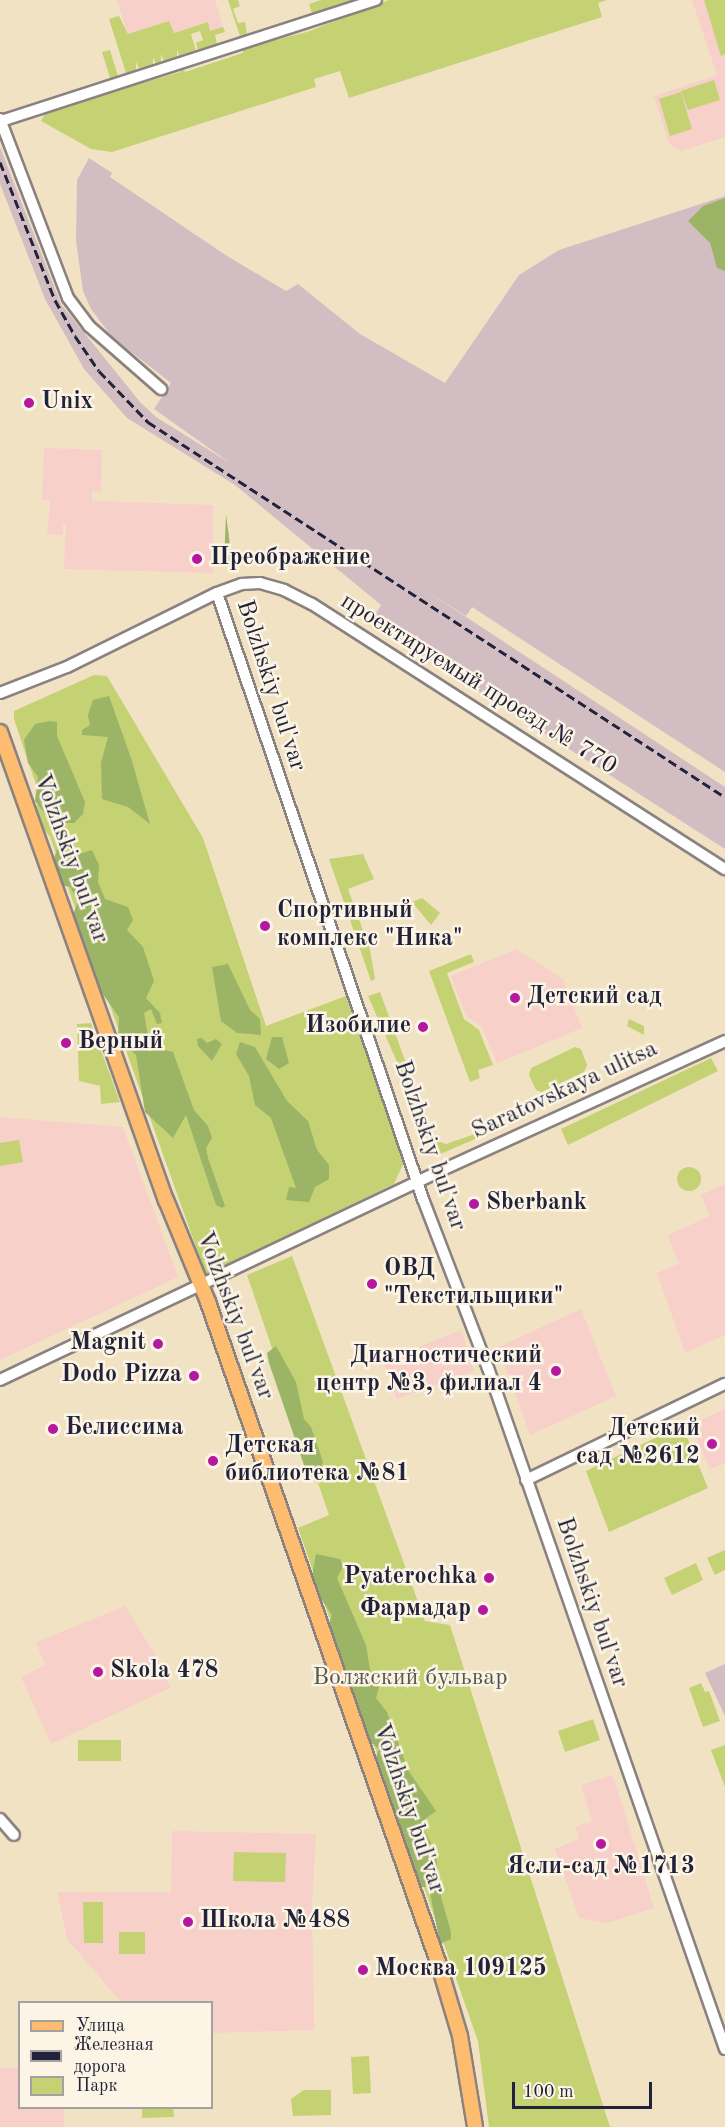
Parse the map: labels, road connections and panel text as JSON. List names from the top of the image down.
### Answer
{
  "streets": {
    "main road": ["Volzhskiy bul'var"],
    "street": ["проектируемый проезд № 770", "Bolzhskiy bul'var", "Saratovskaya ulitsa"]
  },
  "crossings": [
    ["проектируемый проезд № 770", "Bolzhskiy bul'var"],
    ["Bolzhskiy bul'var", "Saratovskaya ulitsa"],
    ["Volzhskiy bul'var", "Saratovskaya ulitsa"]
  ],
  "parks": ["Волжский бульвар"],
  "places": [
    "Unix",
    "Преображение",
    "Спортивный комплекс \"Ника\"",
    "Детский сад",
    "Изобилие",
    "Верный",
    "Sberbank",
    "ОВД \"Текстильщики\"",
    "Magnit",
    "Диагностический центр №3, филиал 4",
    "Dodo Pizza",
    "Белиссима",
    "Детский сад №2612",
    "Детская библиотека №81",
    "Pyaterochka",
    "Фармадар",
    "Skola 478",
    "Ясли-сад №1713",
    "Школа №488",
    "Москва 109125"
  ],
  "legend": ["Улица", "Железная дорога", "Парк"],
  "scale_bar": "100 m"
}
